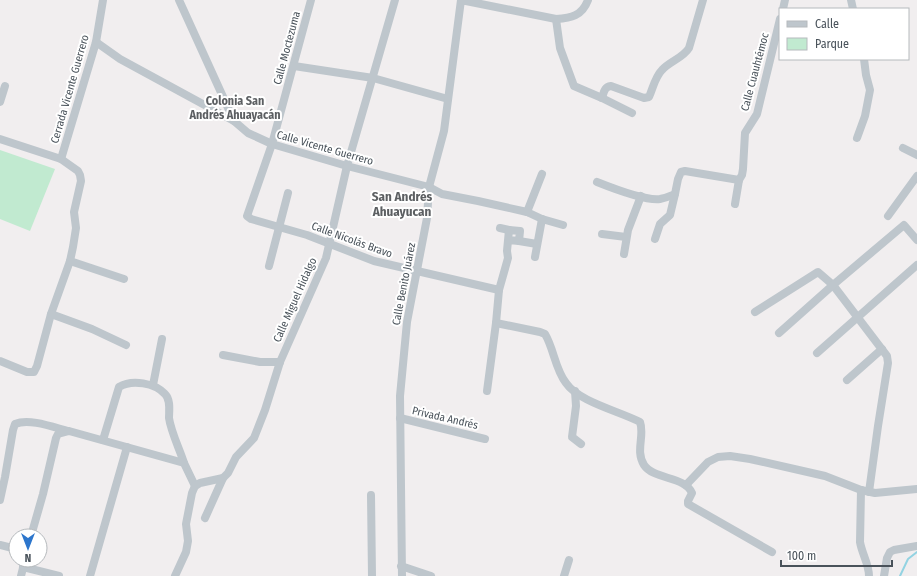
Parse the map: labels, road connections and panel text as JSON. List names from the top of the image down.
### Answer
{
  "streets": {
    "street": [
      "Calle Moctezuma",
      "Calle Cuauhtémoc",
      "Cerrada Vicente Guerrero",
      "Calle Vicente Guerrero",
      "Calle Nicolás Bravo",
      "Calle Benito Juárez",
      "Calle Miguel Hidalgo",
      "Privada Andrés"
    ]
  },
  "crossings": [
    ["Calle Moctezuma", "Calle Vicente Guerrero"],
    ["Calle Moctezuma", "Calle Nicolás Bravo"],
    ["Calle Vicente Guerrero", "Calle Benito Juárez"],
    ["Calle Vicente Guerrero", "Calle Miguel Hidalgo"],
    ["Calle Nicolás Bravo", "Calle Benito Juárez"],
    ["Calle Nicolás Bravo", "Calle Miguel Hidalgo"],
    ["Calle Benito Juárez", "Privada Andrés"]
  ],
  "districts": ["Colonia San Andrés Ahuayacán", "San Andrés Ahuayucan"],
  "legend": ["Calle", "Parque"],
  "scale_bar": "100 m",
  "north": "bottom"
}
